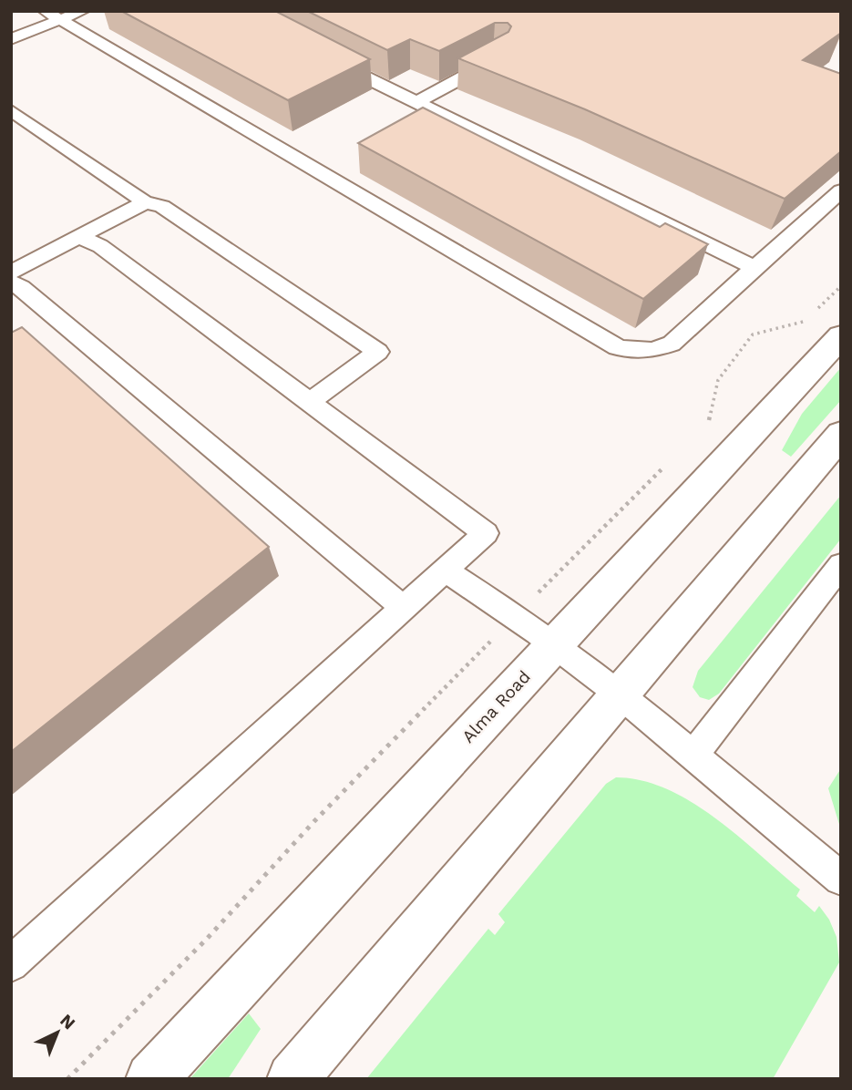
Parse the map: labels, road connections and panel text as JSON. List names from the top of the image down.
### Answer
{
  "streets": {
    "street": ["Alma Road"]
  },
  "north": "top right"
}
